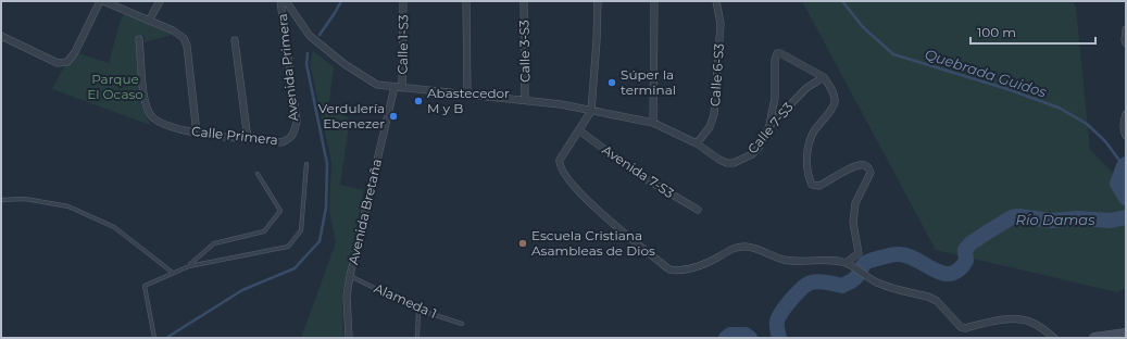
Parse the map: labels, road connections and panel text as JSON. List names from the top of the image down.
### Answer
{
  "streets": {
    "street": [
      "Calle 1-S3",
      "Calle 3-S3",
      "Avenida Primera",
      "Calle 6-S3",
      "Calle 7-S3",
      "Calle Primera",
      "Avenida 7-S3",
      "Avenida Bretaña"
    ],
    "lane": ["Alameda 1"]
  },
  "crossings": [
    ["Calle 1-S3", "Calle 7-S3"],
    ["Calle 3-S3", "Calle 7-S3"],
    ["Avenida Primera", "Calle Primera"],
    ["Calle 6-S3", "Calle 7-S3"],
    ["Calle 7-S3", "Avenida Bretaña"],
    ["Avenida Bretaña", "Alameda 1"]
  ],
  "water": ["Quebrada Guidos", "Río Damas"],
  "parks": ["Parque El Ocaso"],
  "places": [
    "Súper la terminal",
    "Abastecedor M y B",
    "Verdulería Ebenezer",
    "Escuela Cristiana Asambleas de Dios"
  ],
  "scale_bar": "100 m"
}
